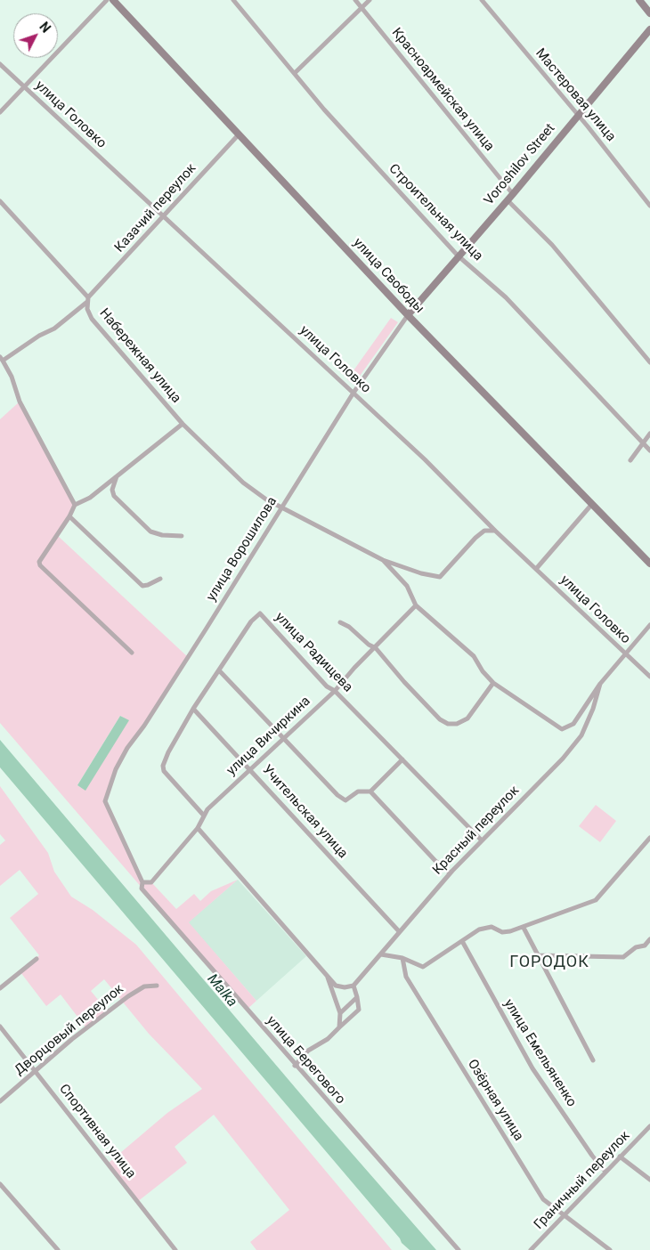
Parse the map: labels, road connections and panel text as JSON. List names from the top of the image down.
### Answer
{
  "streets": {
    "main road": ["Voroshilov Street", "улица Свободы"],
    "street": [
      "Красноармейская улица",
      "Мастеровая улица",
      "улица Головко",
      "Казачий переулок",
      "Строительная улица",
      "Набережная улица",
      "улица Ворошилова",
      "улица Радищева",
      "улица Вичиркина",
      "Учительская улица",
      "Красный переулок",
      "Дворцовый переулок",
      "улица Емельяненко",
      "улица Берегового",
      "Озёрная улица",
      "Спортивная улица",
      "Граничный переулок"
    ]
  },
  "crossings": [
    ["Красноармейская улица", "Voroshilov Street"],
    ["Мастеровая улица", "Voroshilov Street"],
    ["улица Головко", "Казачий переулок"],
    ["улица Головко", "Набережная улица"],
    ["улица Головко", "улица Ворошилова"],
    ["улица Головко", "Красный переулок"],
    ["Voroshilov Street", "Строительная улица"],
    ["Voroshilov Street", "улица Свободы"],
    ["Voroshilov Street", "улица Ворошилова"],
    ["Казачий переулок", "улица Свободы"],
    ["Казачий переулок", "Набережная улица"],
    ["улица Свободы", "улица Ворошилова"],
    ["Набережная улица", "улица Ворошилова"],
    ["Набережная улица", "улица Вичиркина"],
    ["Набережная улица", "Красный переулок"],
    ["улица Ворошилова", "улица Берегового"],
    ["улица Радищева", "улица Вичиркина"],
    ["улица Радищева", "Учительская улица"],
    ["улица Радищева", "Красный переулок"],
    ["улица Вичиркина", "Учительская улица"],
    ["улица Вичиркина", "улица Берегового"],
    ["Учительская улица", "Красный переулок"],
    ["Дворцовый переулок", "Спортивная улица"],
    ["улица Емельяненко", "Граничный переулок"],
    ["Озёрная улица", "Граничный переулок"]
  ],
  "districts": ["ГОРОДОК"],
  "water": ["Malka"],
  "north": "top right"
}
